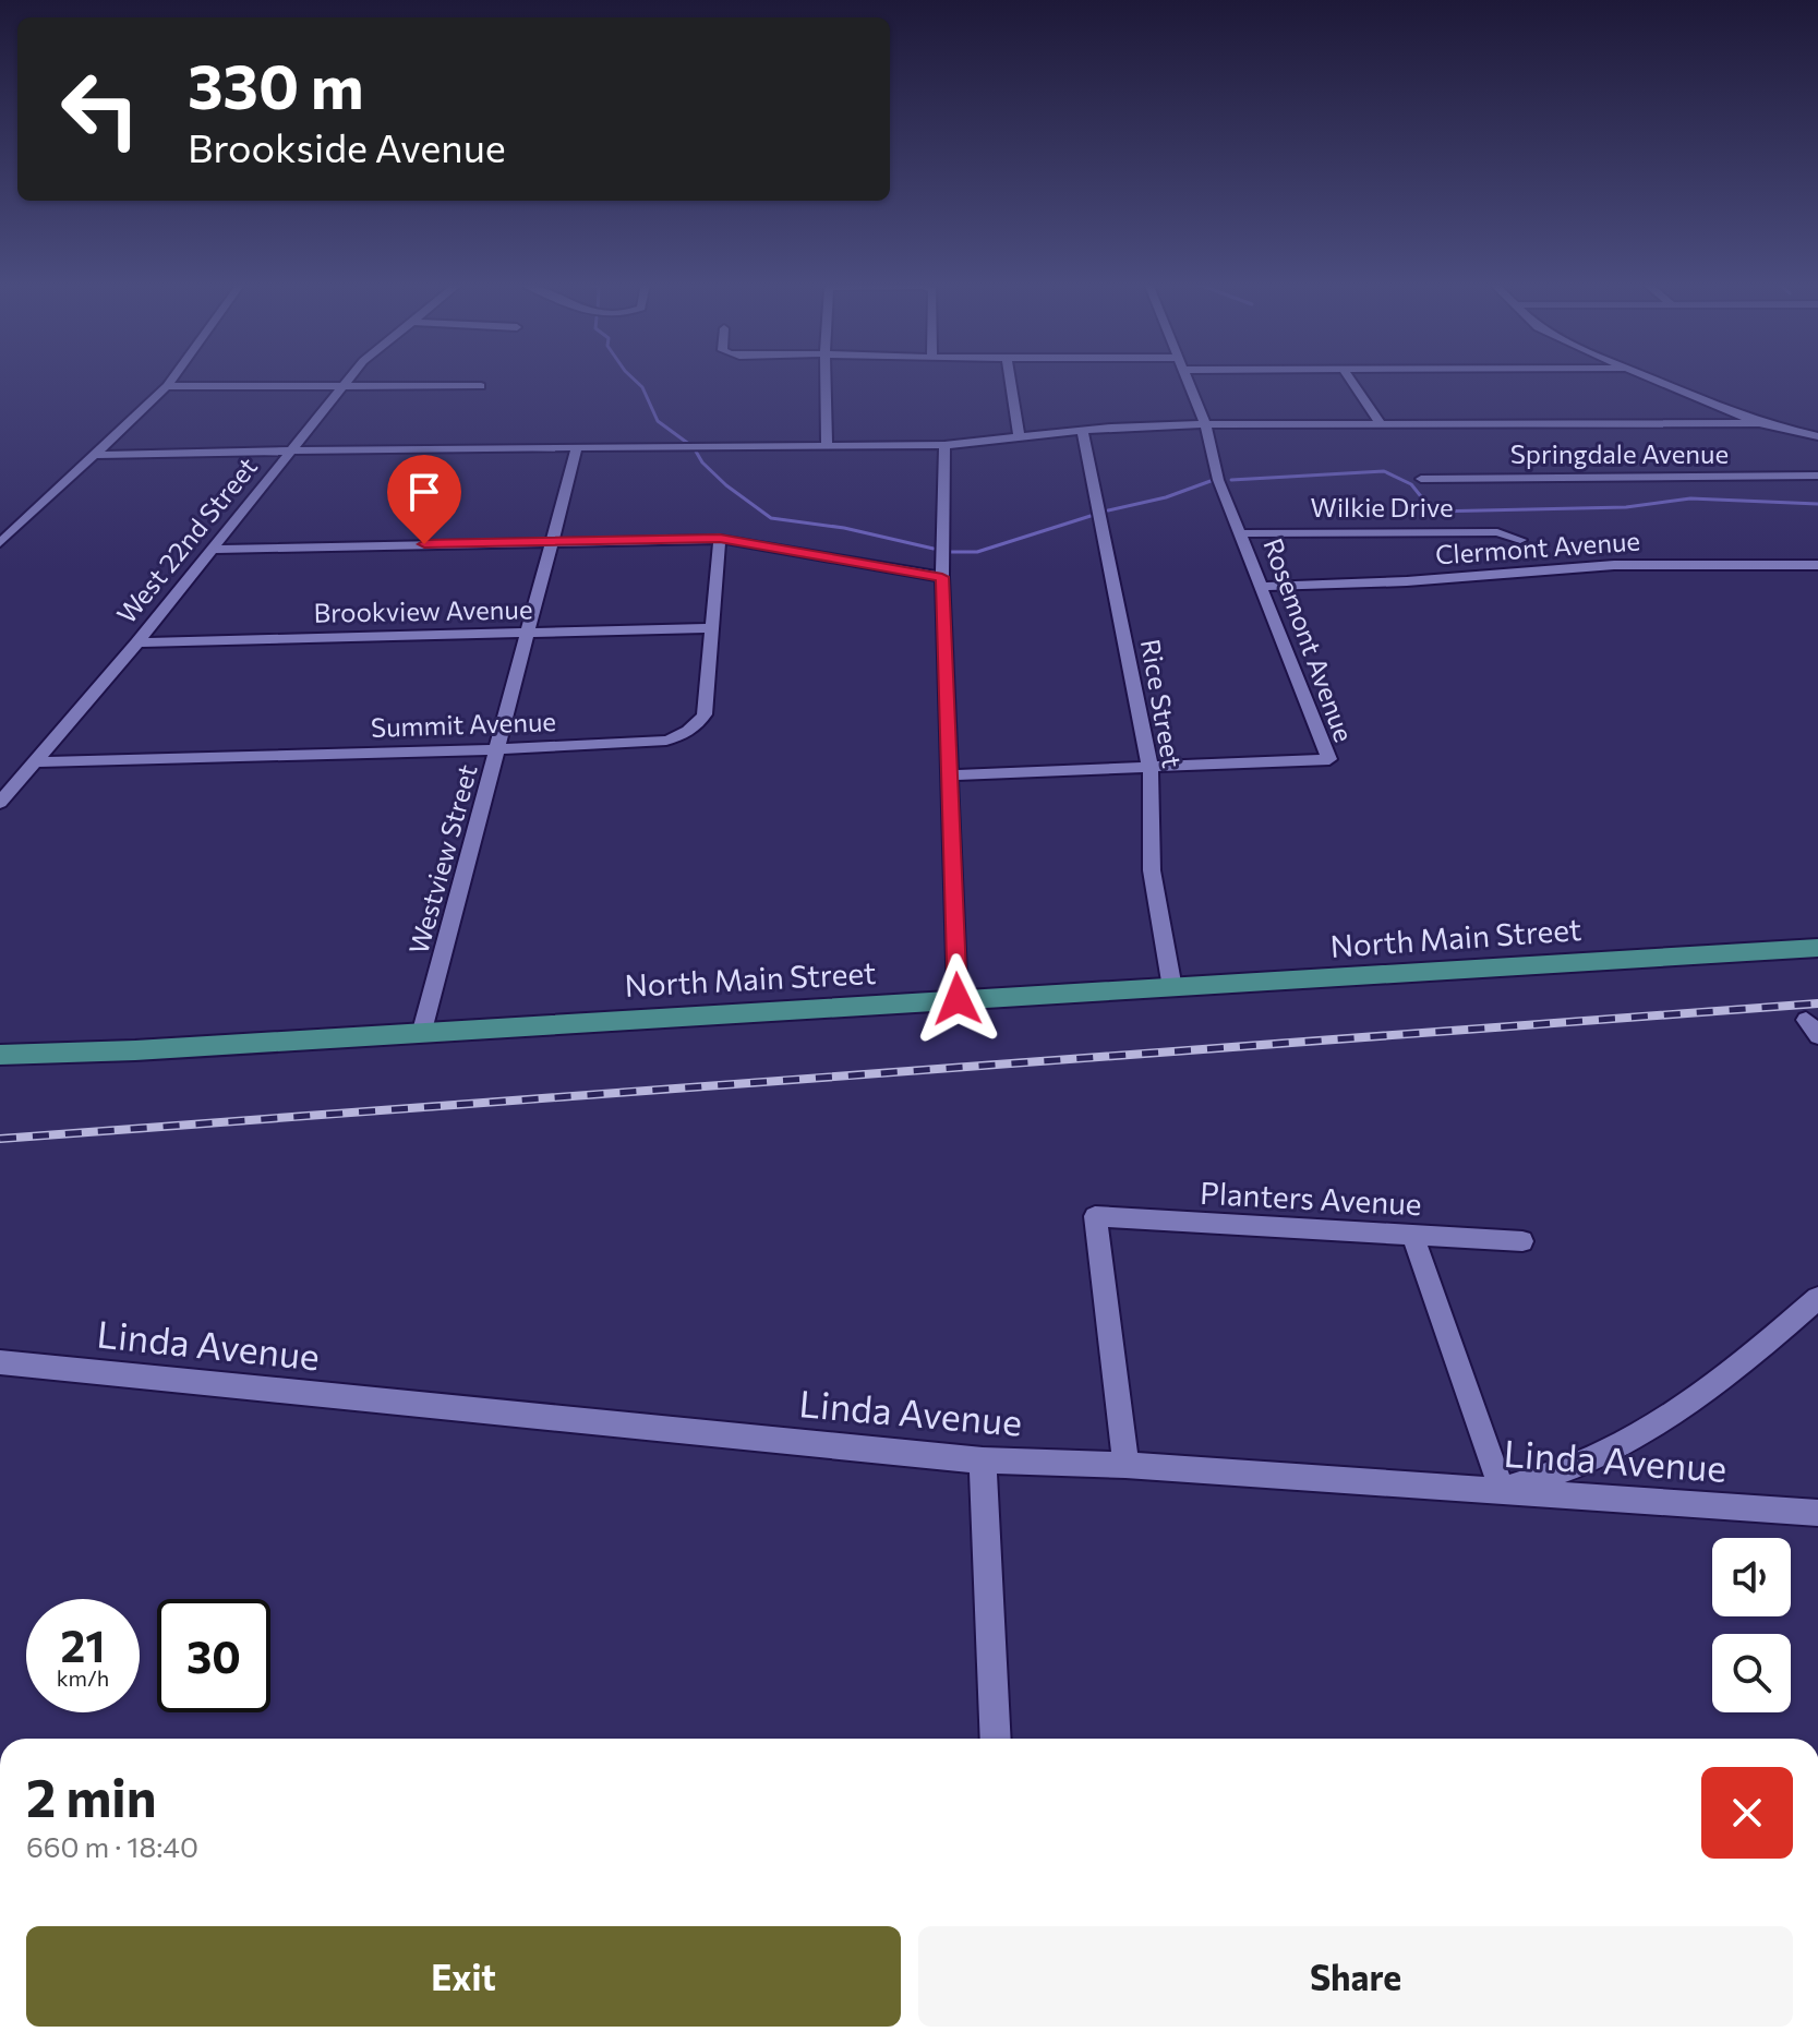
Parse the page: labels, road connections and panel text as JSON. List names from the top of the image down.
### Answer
{
  "streets": {
    "main road": ["North Main Street"],
    "street": [
      "Springdale Avenue",
      "Wilkie Drive",
      "West 22nd Street",
      "Clermont Avenue",
      "Brookview Avenue",
      "Rosemont Avenue",
      "Rice Street",
      "Summit Avenue",
      "Westview Street",
      "Planters Avenue",
      "Linda Avenue"
    ]
  },
  "crossings": [
    ["Wilkie Drive", "Rosemont Avenue"],
    ["West 22nd Street", "Brookview Avenue"],
    ["West 22nd Street", "Summit Avenue"],
    ["Clermont Avenue", "Rosemont Avenue"],
    ["Brookview Avenue", "Summit Avenue"],
    ["Brookview Avenue", "Westview Street"],
    ["Rosemont Avenue", "Rice Street"],
    ["Rice Street", "North Main Street"],
    ["Summit Avenue", "Westview Street"],
    ["Westview Street", "North Main Street"],
    ["Planters Avenue", "Linda Avenue"]
  ],
  "page": {
    "turn": ["330 m", "Brookside Avenue"],
    "speed": "21 km/h",
    "limit": "30",
    "heading": ["2 min", "660 m · 18:40"],
    "buttons": ["Exit", "Share"]
  }
}
